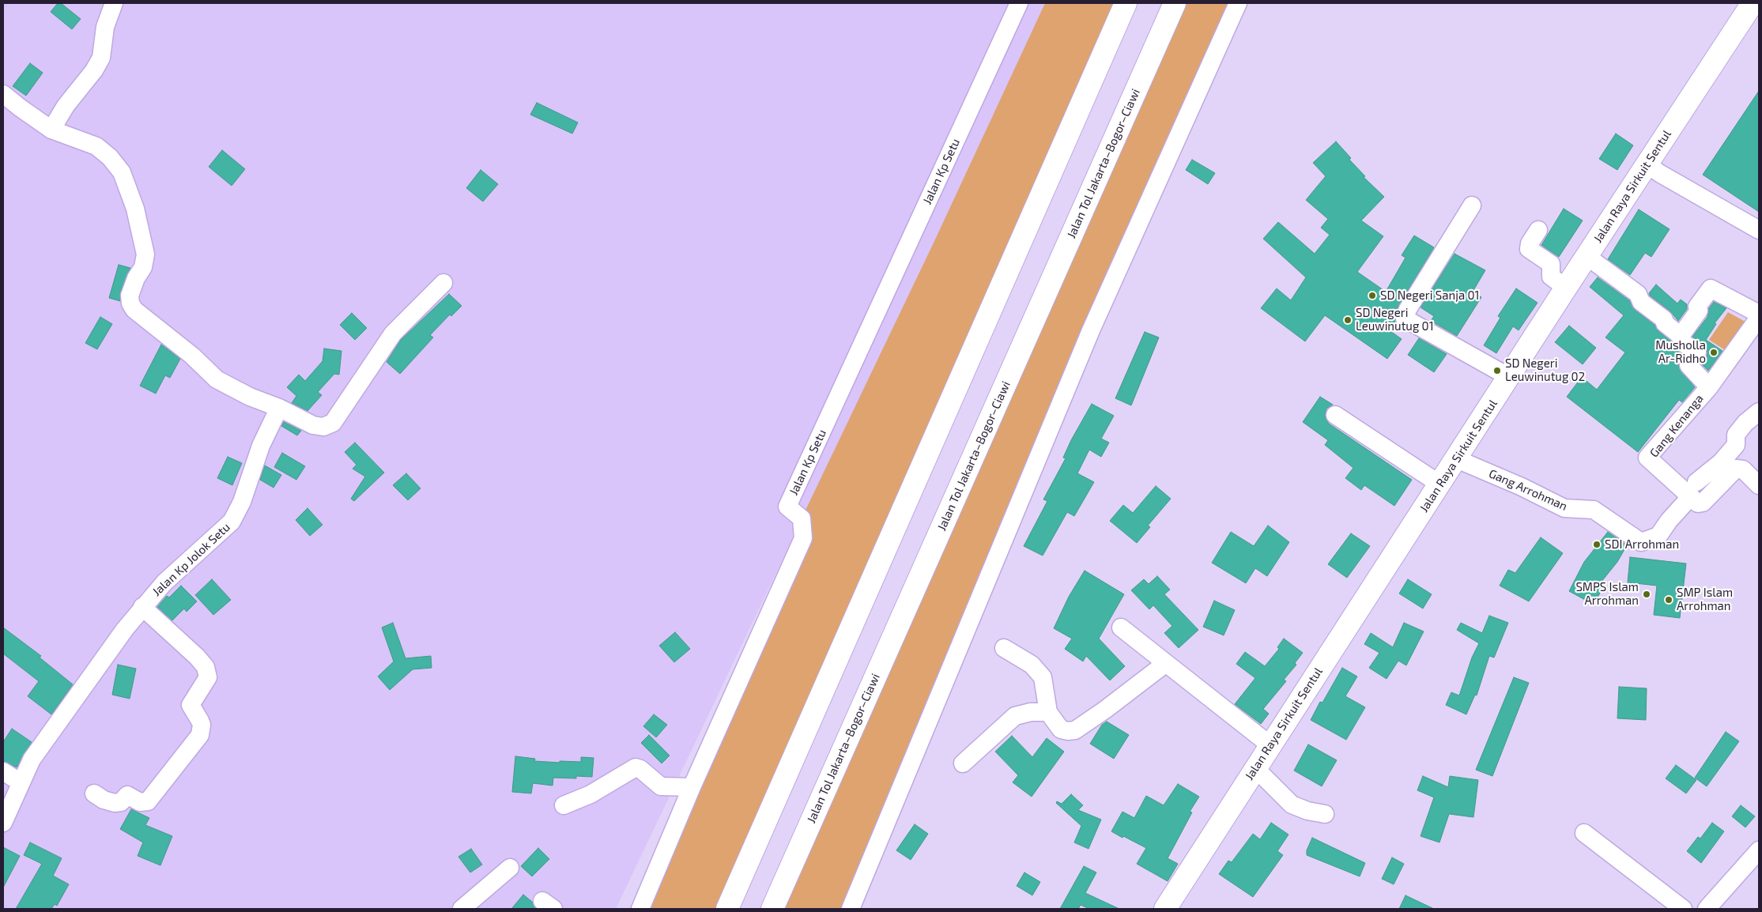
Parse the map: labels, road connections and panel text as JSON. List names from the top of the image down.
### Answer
{
  "streets": {
    "main road": ["Jalan Tol Jakarta–Bogor–Ciawi", "Jalan Raya Sirkuit Sentul"],
    "street": [
      "Jalan Kp Setu",
      "Gang Kenanga",
      "Gang Arrohman",
      "Jalan Kp Jolok Setu"
    ]
  },
  "crossings": [
    ["Jalan Raya Sirkuit Sentul", "Gang Kenanga"],
    ["Jalan Raya Sirkuit Sentul", "Gang Arrohman"],
    ["Gang Kenanga", "Gang Arrohman"]
  ],
  "places": [
    "SD Negeri Sanja 01",
    "SD Negeri Leuwinutug 01",
    "Musholla Ar-Ridho",
    "SD Negeri Leuwinutug 02",
    "SDI Arrohman",
    "SMPS Islam Arrohman",
    "SMP Islam Arrohman"
  ]
}
